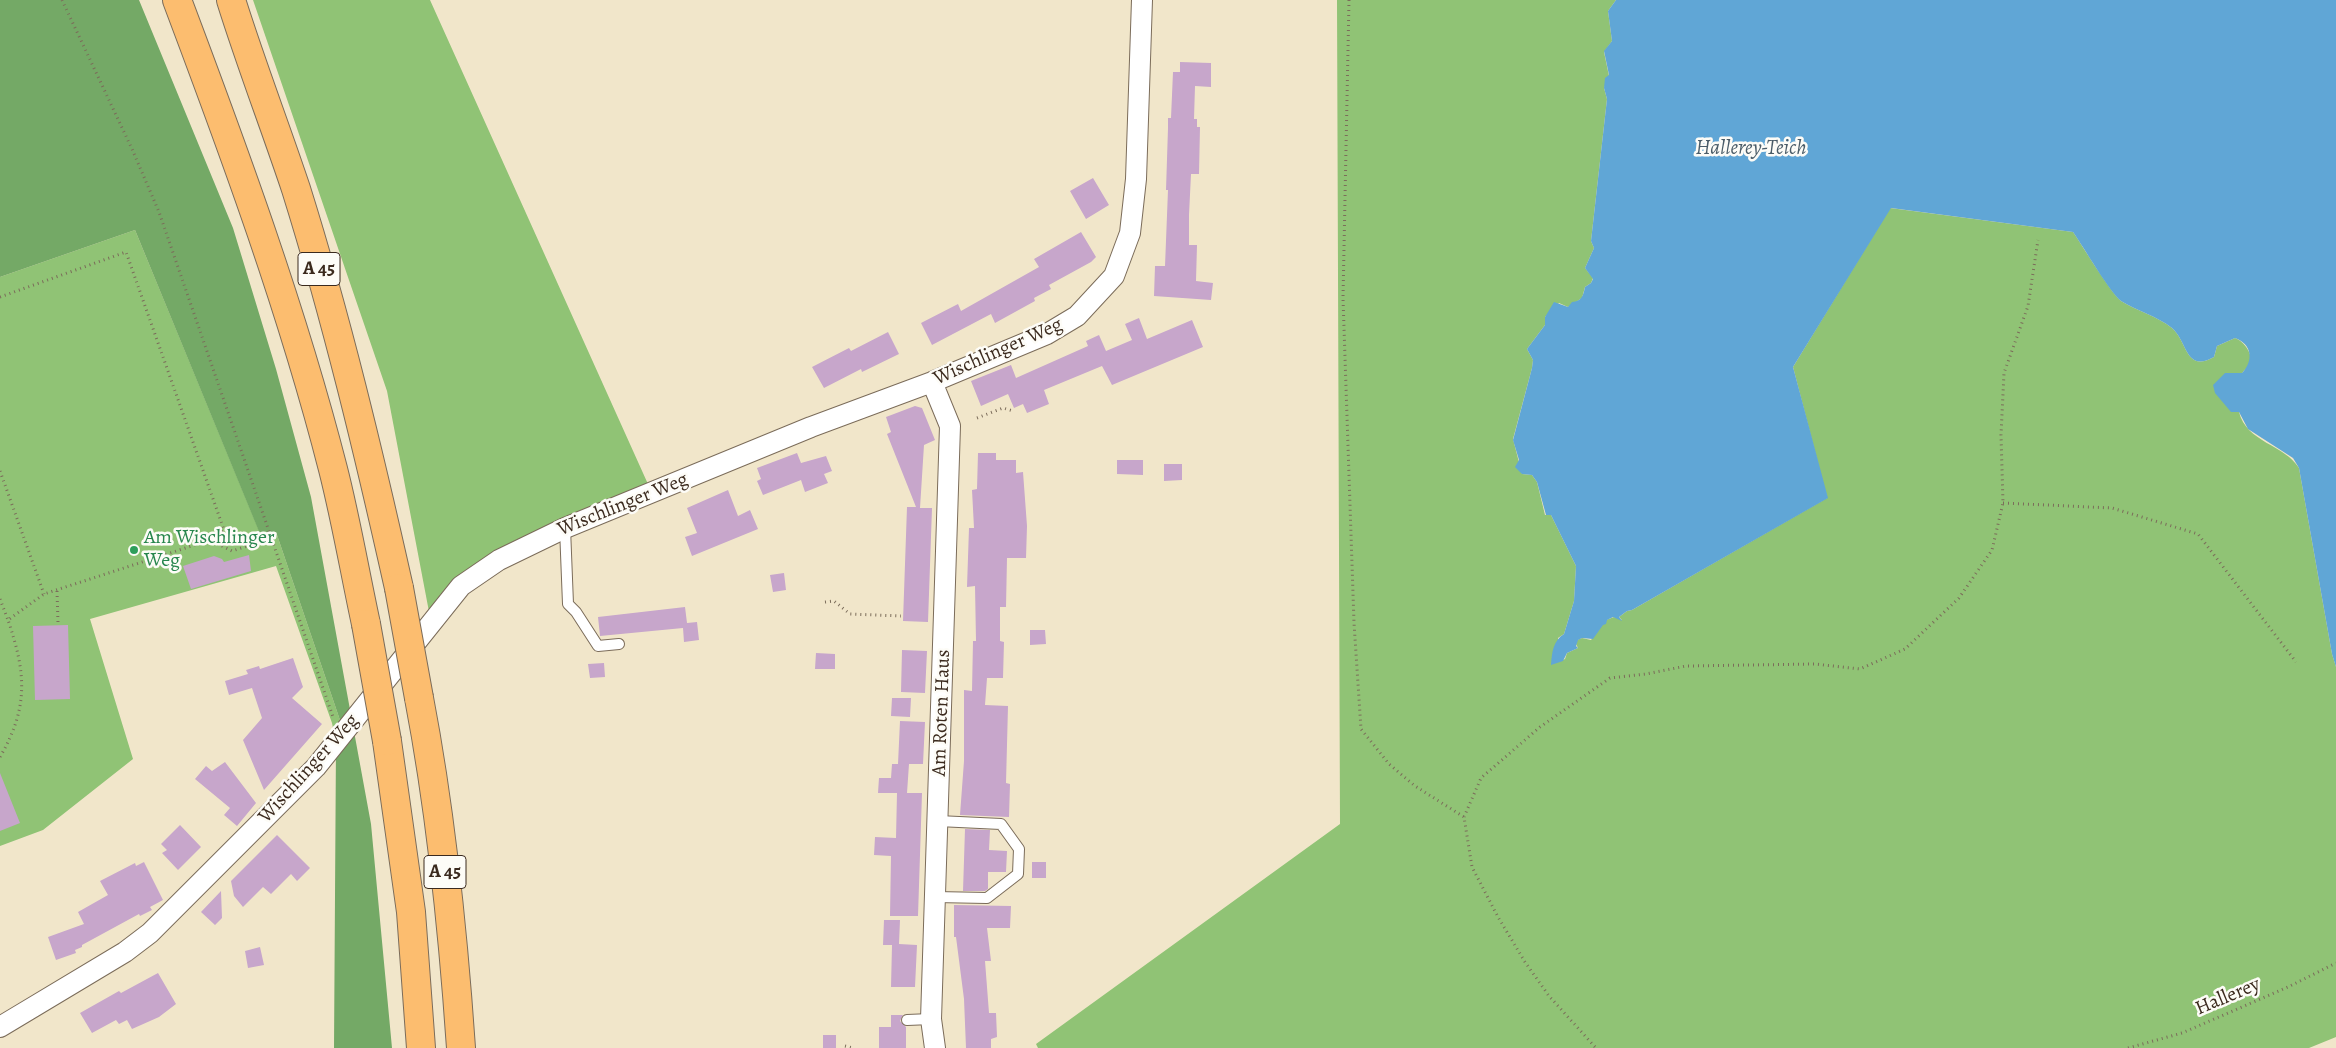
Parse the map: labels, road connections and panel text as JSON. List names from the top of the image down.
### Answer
{
  "streets": {
    "highway": ["A 45"],
    "street": ["Wischlinger Weg", "Am Roten Haus"],
    "path": ["Hallerey"]
  },
  "crossings": [
    ["Wischlinger Weg", "Am Roten Haus"]
  ],
  "water": ["Hallerey-Teich"],
  "places": ["Am Wischlinger Weg"]
}
